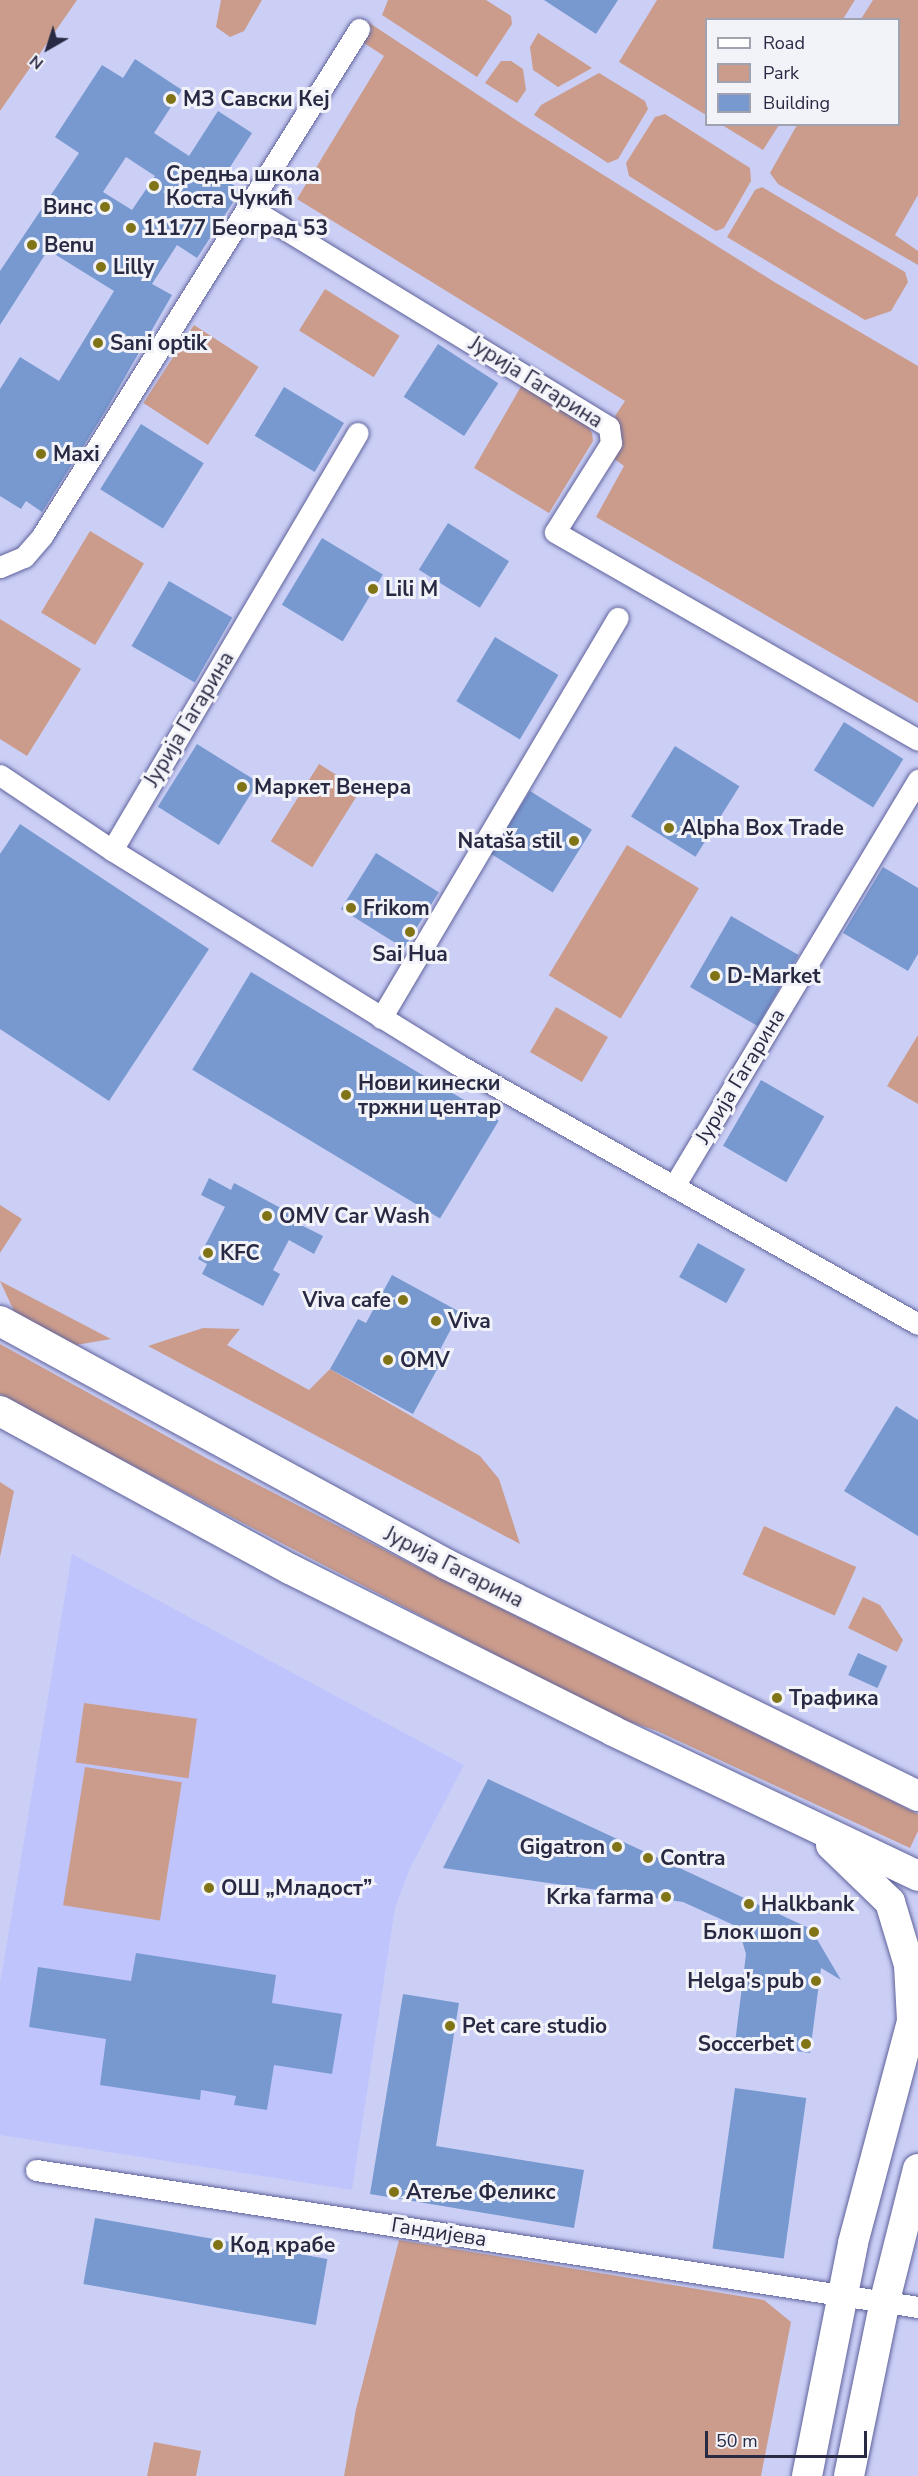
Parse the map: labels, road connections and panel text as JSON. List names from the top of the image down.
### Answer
{
  "streets": {
    "main road": ["Јурија Гагарина"],
    "street": ["Гандијева"]
  },
  "places": [
    "МЗ Савски Кеј",
    "Средња школа Коста Чукић",
    "Винс",
    "11177 Београд 53",
    "Benu",
    "Lilly",
    "Sani optik",
    "Maxi",
    "Lili M",
    "Маркет Венера",
    "Alpha Box Trade",
    "Nataša stil",
    "Frikom",
    "Sai Hua",
    "D-Market",
    "Нови кинески тржни центар",
    "OMV Car Wash",
    "KFC",
    "Viva cafe",
    "Viva",
    "OMV",
    "Трафика",
    "Gigatron",
    "Contra",
    "ОШ „Младост”",
    "Krka farma",
    "Halkbank",
    "Блок шоп",
    "Helga's pub",
    "Pet care studio",
    "Soccerbet",
    "Атеље Феликс",
    "Код крабе"
  ],
  "legend": ["Road", "Park", "Building"],
  "scale_bar": "50 m",
  "north": "bottom left"
}
